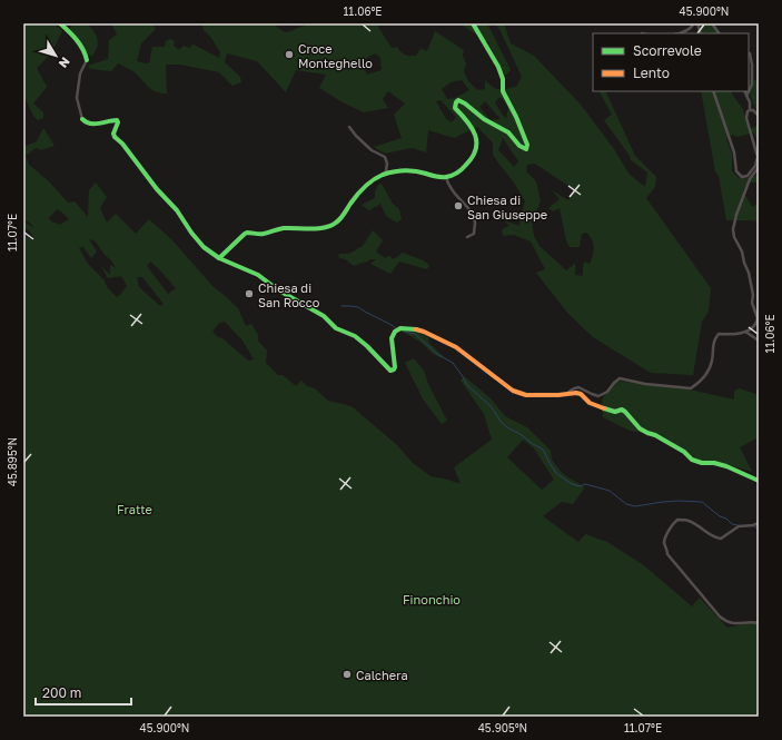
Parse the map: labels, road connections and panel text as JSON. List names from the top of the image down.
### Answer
{
  "parks": ["Fratte", "Finonchio"],
  "places": [
    "Croce Monteghello",
    "Chiesa di San Giuseppe",
    "Chiesa di San Rocco",
    "Calchera"
  ],
  "legend": ["Scorrevole", "Lento"],
  "scale_bar": "200 m",
  "north": "bottom right",
  "coordinates": [
    "11.06°E",
    "45.900°N",
    "11.07°E",
    "45.895°N",
    "45.905°N"
  ]
}
